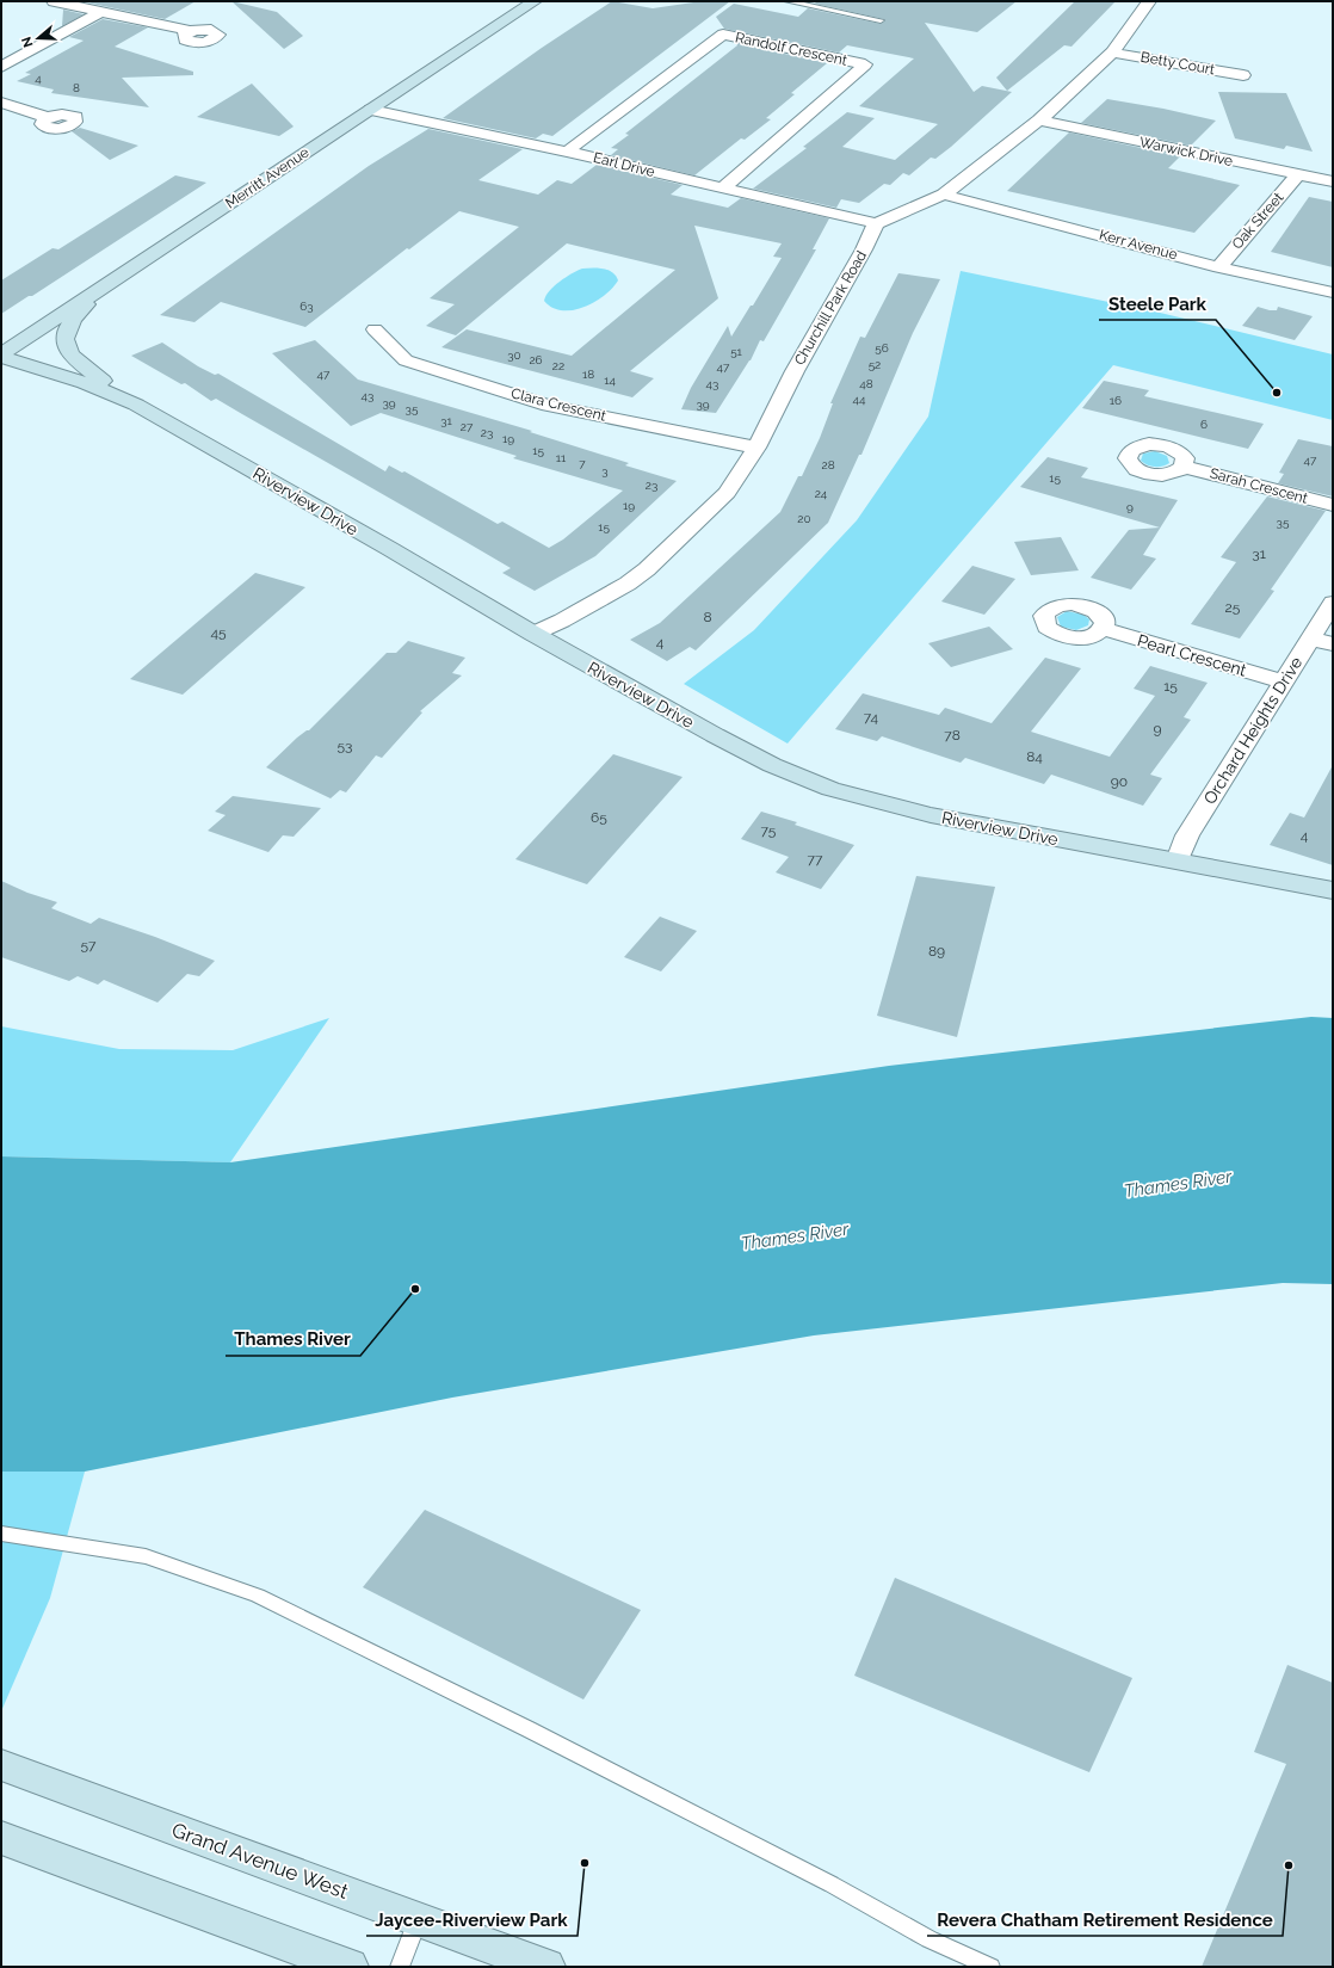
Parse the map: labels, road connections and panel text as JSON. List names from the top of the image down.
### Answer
{
  "streets": {
    "street": [
      "Randolf Crescent",
      "Betty Court",
      "Warwick Drive",
      "Earl Drive",
      "Merritt Avenue",
      "Oak Street",
      "Kerr Avenue",
      "Churchill Park Road",
      "Clara Crescent",
      "Sarah Crescent",
      "Riverview Drive",
      "Pearl Crescent",
      "Orchard Heights Drive",
      "Grand Avenue West"
    ]
  },
  "crossings": [
    ["Randolf Crescent", "Earl Drive"],
    ["Warwick Drive", "Oak Street"],
    ["Earl Drive", "Merritt Avenue"],
    ["Earl Drive", "Churchill Park Road"],
    ["Merritt Avenue", "Riverview Drive"],
    ["Oak Street", "Kerr Avenue"],
    ["Churchill Park Road", "Clara Crescent"],
    ["Churchill Park Road", "Riverview Drive"],
    ["Riverview Drive", "Orchard Heights Drive"],
    ["Pearl Crescent", "Orchard Heights Drive"]
  ],
  "water": ["Thames River"],
  "places": [
    "Steele Park",
    "Thames River",
    "Jaycee-Riverview Park",
    "Revera Chatham Retirement Residence"
  ],
  "house_numbers": [
    "4",
    "8",
    "63",
    "56",
    "51",
    "30",
    "26",
    "52",
    "22",
    "47",
    "47",
    "18",
    "14",
    "43",
    "48",
    "43",
    "44",
    "16",
    "39",
    "39",
    "35",
    "31",
    "6",
    "27",
    "23",
    "19",
    "15",
    "11",
    "47",
    "7",
    "28",
    "3",
    "15",
    "23",
    "24",
    "19",
    "9",
    "20",
    "35",
    "15",
    "31",
    "25",
    "8",
    "45",
    "4",
    "15",
    "74",
    "9",
    "78",
    "53",
    "84",
    "90",
    "65",
    "75",
    "4",
    "77",
    "57",
    "89"
  ],
  "north": "left"
}
